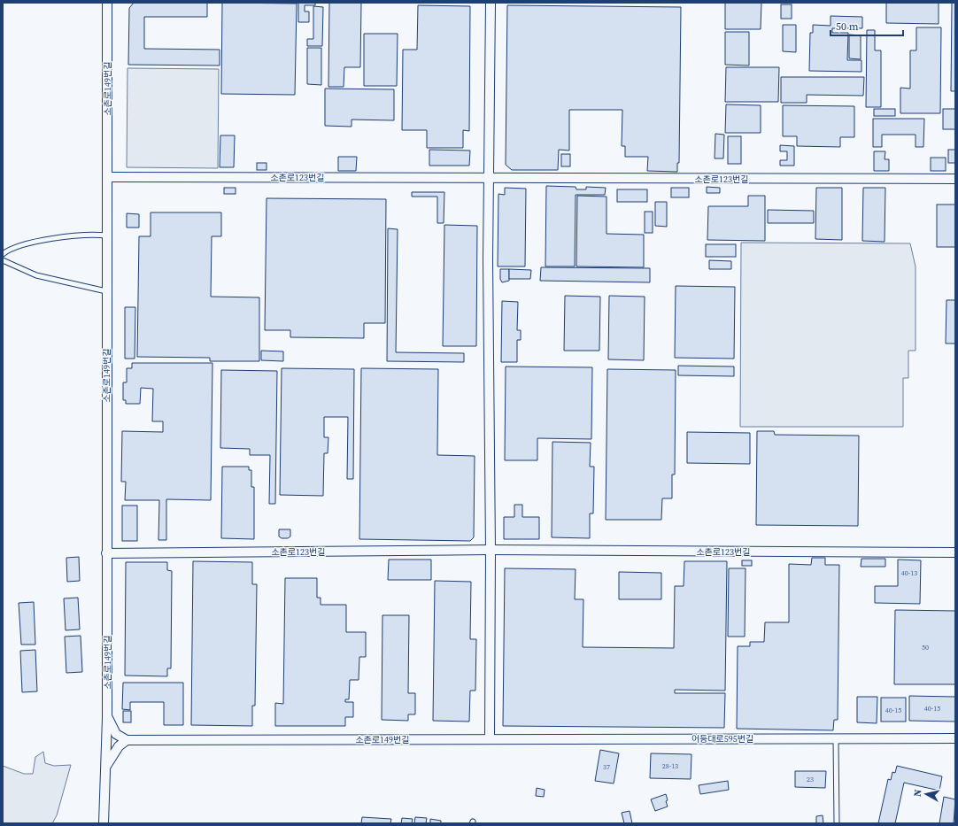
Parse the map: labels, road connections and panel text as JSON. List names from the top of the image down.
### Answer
{
  "streets": {
    "street": ["소촌로149번길", "소촌로123번길", "어등대로595번길"]
  },
  "crossings": [
    ["소촌로149번길", "소촌로123번길"],
    ["소촌로149번길", "어등대로595번길"]
  ],
  "house_numbers": [
    "40-13",
    "50",
    "40-15",
    "40-15",
    "28-13",
    "37",
    "23"
  ],
  "scale_bar": "50 m",
  "north": "left"
}
